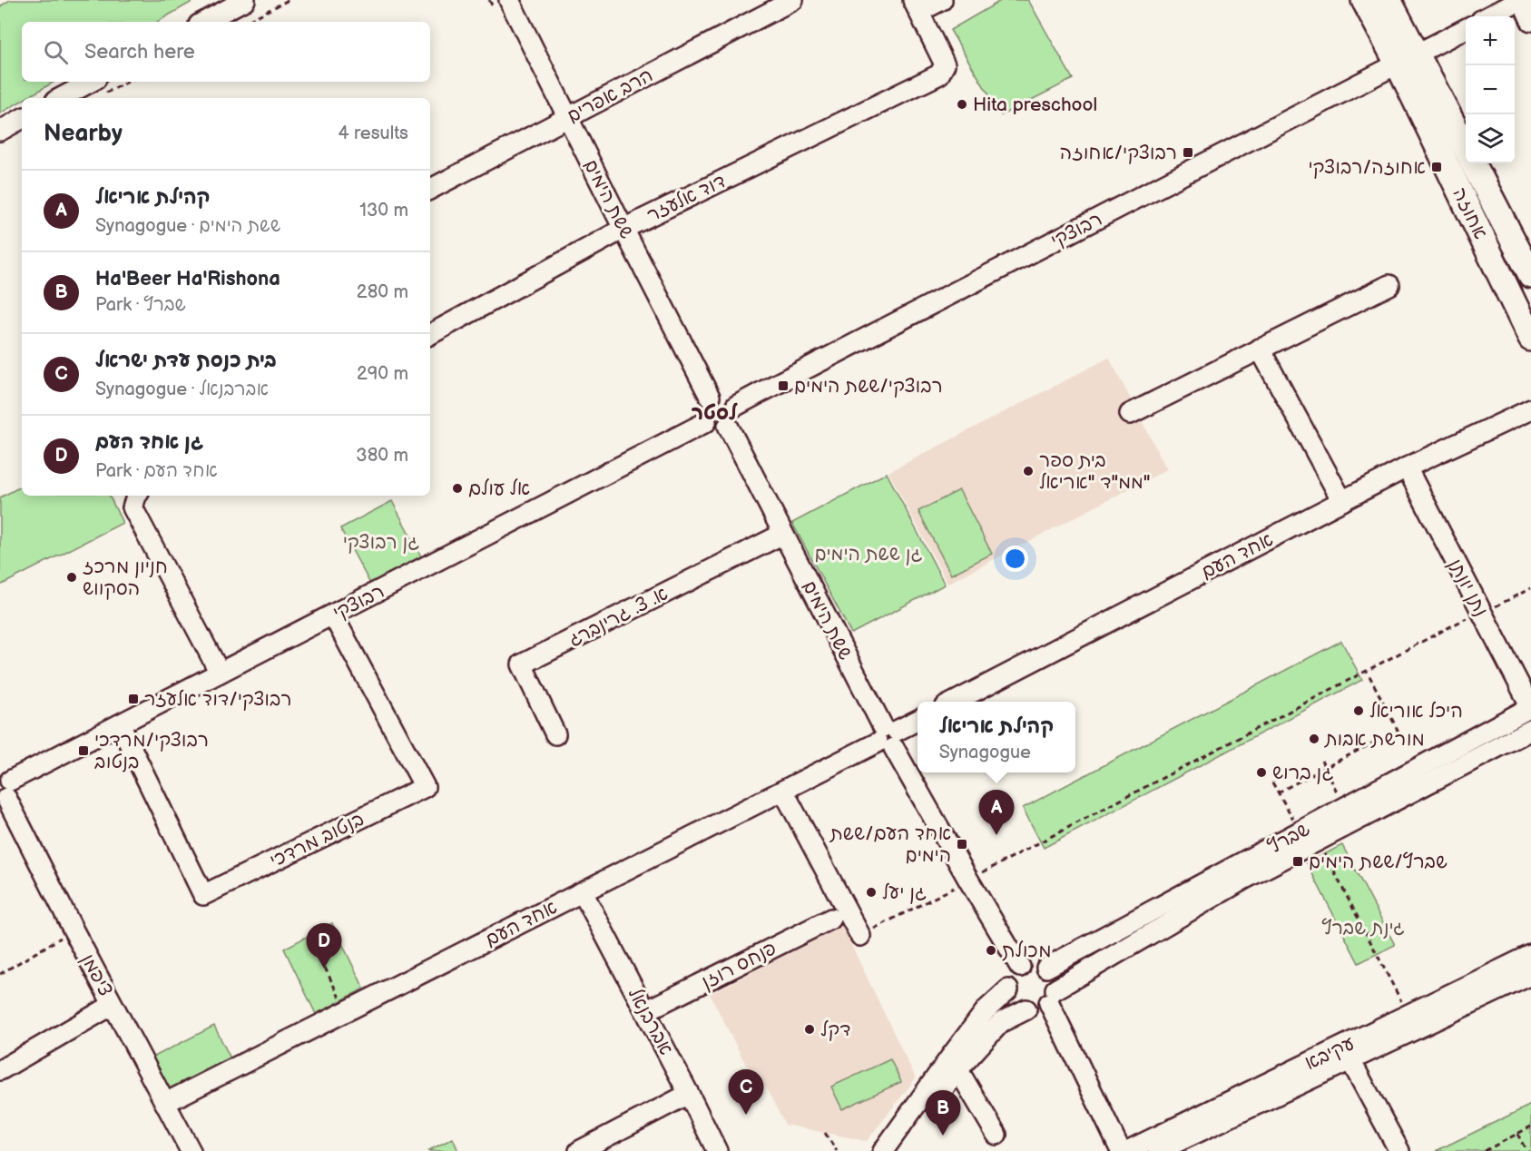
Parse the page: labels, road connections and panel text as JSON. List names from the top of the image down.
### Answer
{
  "streets": {
    "main road": ["אחוזה"],
    "street": [
      "הרב אפרים",
      "דוד אלעזר",
      "ששת הימים",
      "רבוצקי",
      "אחד העם",
      "נתן יונתן",
      "א. צ. גרינברג",
      "שברץ",
      "בנטוב מרדכי",
      "פנחס רוזן",
      "ציפמן",
      "אברבנאל",
      "עקיבא"
    ]
  },
  "crossings": [
    ["הרב אפרים", "ששת הימים"],
    ["דוד אלעזר", "ששת הימים"],
    ["ששת הימים", "רבוצקי"],
    ["ששת הימים", "אחד העם"],
    ["ששת הימים", "א. צ. גרינברג"],
    ["ששת הימים", "שברץ"],
    ["אחוזה", "רבוצקי"],
    ["רבוצקי", "בנטוב מרדכי"],
    ["רבוצקי", "ציפמן"],
    ["אחד העם", "נתן יונתן"],
    ["אחד העם", "ציפמן"],
    ["אחד העם", "אברבנאל"],
    ["נתן יונתן", "שברץ"],
    ["פנחס רוזן", "אברבנאל"]
  ],
  "districts": ["לסטר"],
  "parks": ["גן רבוצקי", "גן ששת הימים", "גינת שברץ"],
  "places": {
    "other": [
      "Hita preschool",
      "בית ספר ממ\"ד \"אריאל\"",
      "אל עולם",
      "חניון מרכז הסקווש",
      "היכל אוריאל",
      "מורשת אבות",
      "גן ברוש",
      "גן יעל",
      "מכולת",
      "דקל"
    ],
    "transit": [
      "רבוצקי/אחוזה",
      "אחוזה/רבוצקי",
      "רבוצקי/ששת הימים",
      "רבוצקי/דוד אלעזר",
      "רבוצקי/מרדכי בנטוב",
      "אחד העם/ששת הימים",
      "שברץ/ששת הימים"
    ]
  },
  "page": {
    "map_buttons": ["+", "−"],
    "search": "Search here",
    "heading": ["Nearby", "4 results"],
    "list": [
      {
        "mark": "A",
        "name": "קהילת אריאל",
        "note": "Synagogue · ששת הימים",
        "value": "130 m"
      },
      {
        "mark": "B",
        "name": "Ha'Beer Ha'Rishona",
        "note": "Park · שברץ",
        "value": "280 m"
      },
      {
        "mark": "C",
        "name": "בית כנסת עדת ישראל",
        "note": "Synagogue · אברבנאל",
        "value": "290 m"
      },
      {
        "mark": "D",
        "name": "גן אחד העם",
        "note": "Park · אחד העם",
        "value": "380 m"
      }
    ],
    "popup": ["קהילת אריאל", "Synagogue"],
    "pins": [
      "A",
      "D",
      "C",
      "B"
    ]
  }
}
